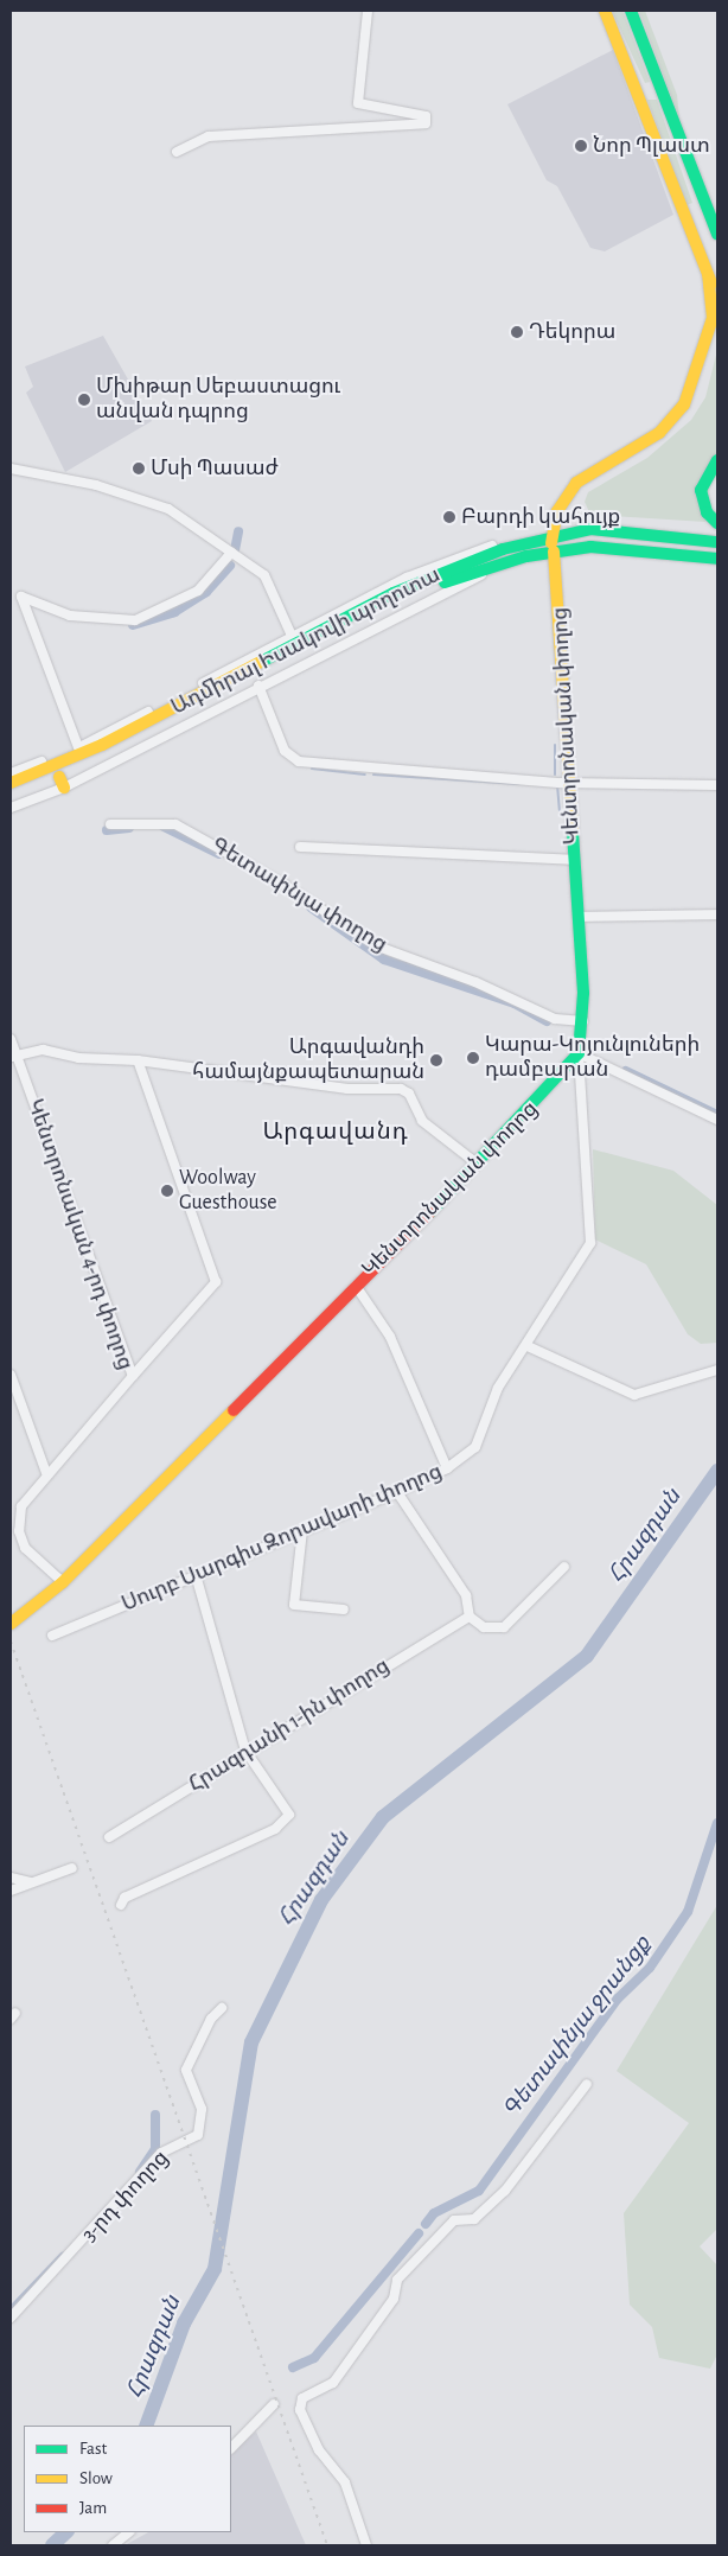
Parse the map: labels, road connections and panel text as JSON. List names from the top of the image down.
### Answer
{
  "streets": {
    "main road": ["Ադմիրալ Իսակովի պողոտա", "Կենտրոնական փողոց"],
    "street": [
      "Գետափնյա փողոց",
      "Կենտրոնական 4-րդ փողոց",
      "Սուրբ Սարգիս Զորավարի փողոց",
      "Հրազդանի 1-ին փողոց",
      "3-րդ փողոց"
    ]
  },
  "crossings": [
    ["Ադմիրալ Իսակովի պողոտա", "Կենտրոնական փողոց"],
    ["Կենտրոնական փողոց", "Գետափնյա փողոց"],
    ["Կենտրոնական փողոց", "Կենտրոնական 4-րդ փողոց"],
    ["Կենտրոնական փողոց", "Սուրբ Սարգիս Զորավարի փողոց"]
  ],
  "districts": ["Արգավանդ"],
  "water": ["Հրազդան", "Գետափնյա ջրանցք"],
  "places": [
    "Նոր Պլաստ",
    "Դեկորա",
    "Մխիթար Սեբաստացու անվան դպրոց",
    "Մսի Պասաժ",
    "Բարդի կահույք",
    "Կարա-Կոյունլուների դամբարան",
    "Արգավանդի համայնքապետարան",
    "Woolway Guesthouse"
  ],
  "legend": ["Fast", "Slow", "Jam"]
}
